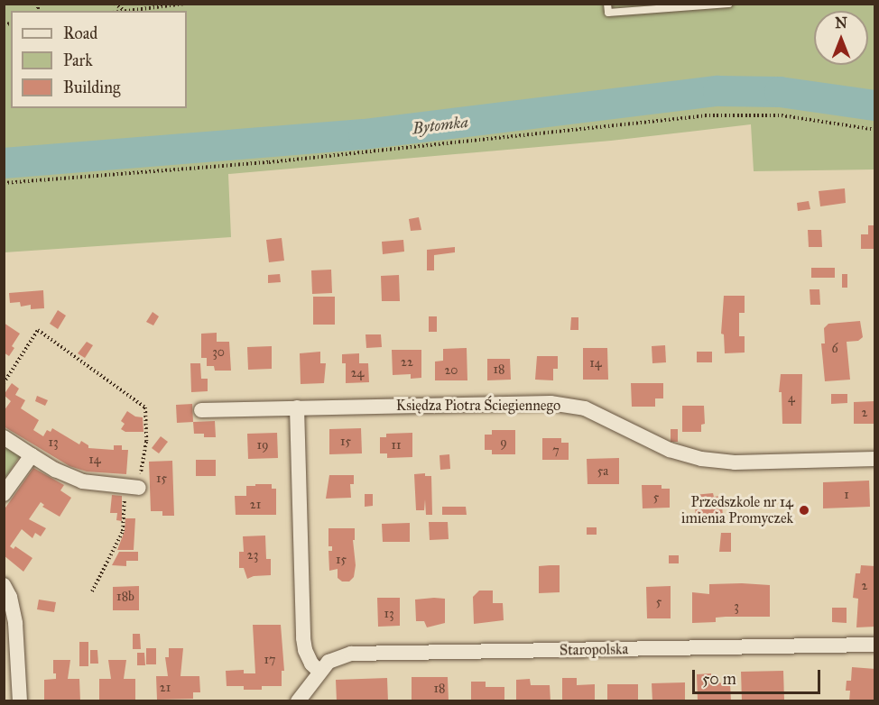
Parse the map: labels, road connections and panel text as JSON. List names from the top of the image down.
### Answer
{
  "streets": {
    "street": ["Księdza Piotra Ściegiennego", "Staropolska"]
  },
  "water": ["Bytomka"],
  "places": ["Przedszkole nr 14 imienia Promyczek"],
  "house_numbers": [
    "6",
    "30",
    "22",
    "14",
    "18",
    "20",
    "24",
    "4",
    "2",
    "15",
    "13",
    "9",
    "19",
    "11",
    "7",
    "14",
    "5a",
    "15",
    "1",
    "5",
    "21",
    "23",
    "15",
    "2",
    "18b",
    "5",
    "3",
    "13",
    "17",
    "21",
    "18"
  ],
  "legend": ["Road", "Park", "Building"],
  "scale_bar": "50 m",
  "north": "top"
}
